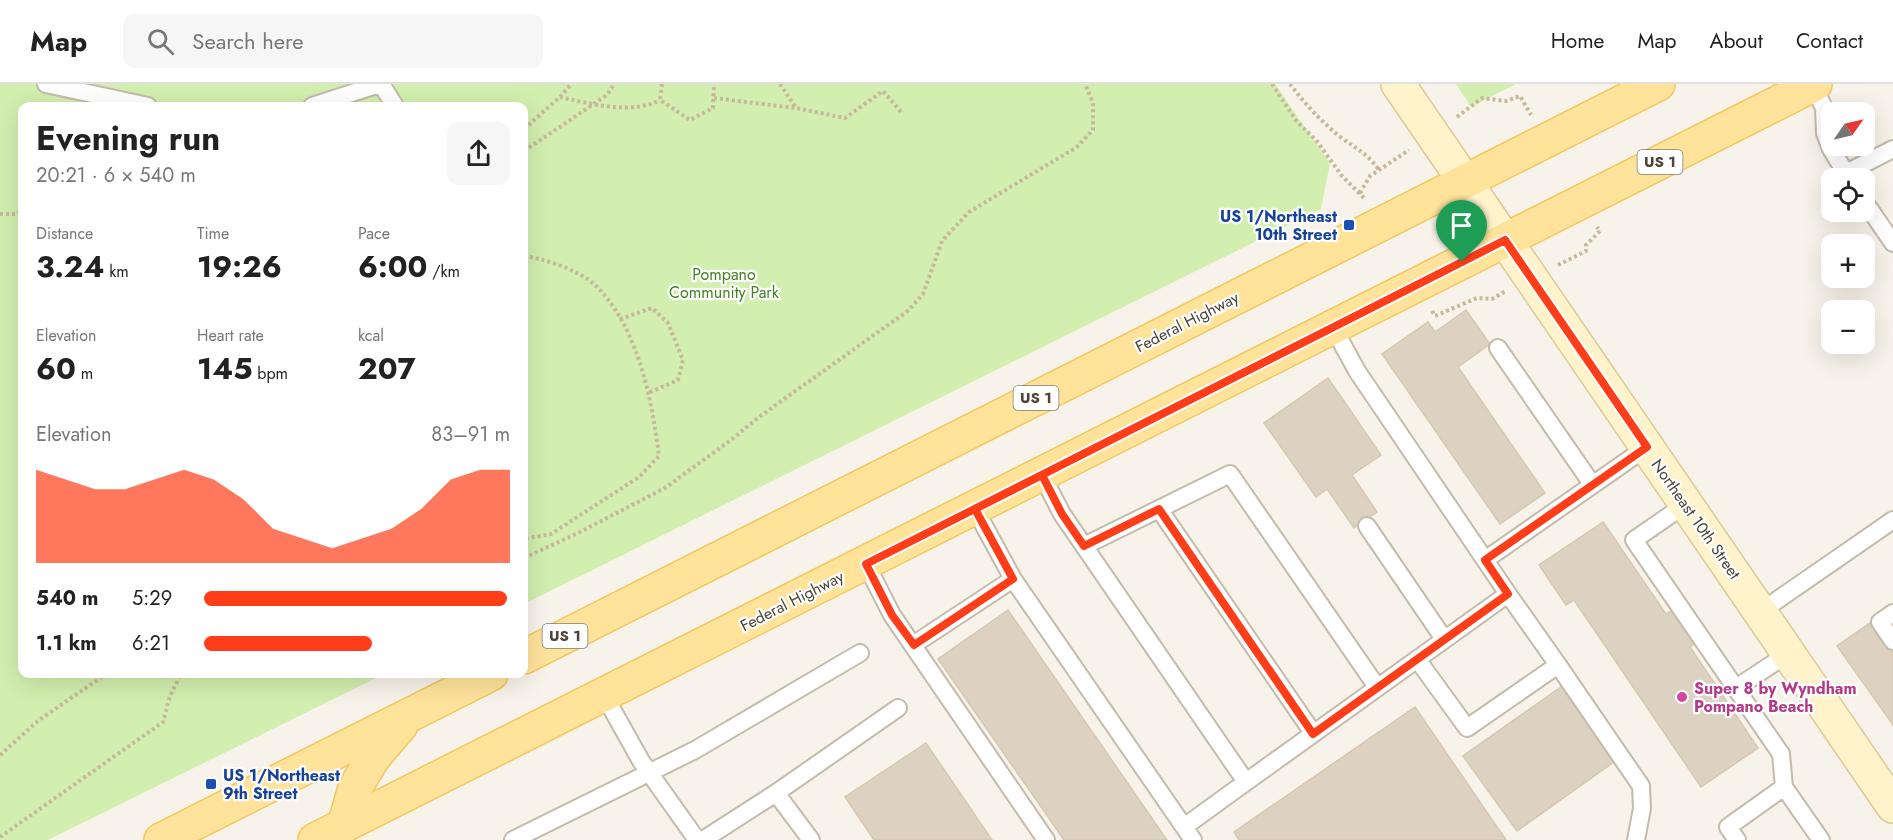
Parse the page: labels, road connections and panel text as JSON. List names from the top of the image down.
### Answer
{
  "streets": {
    "main road": ["US 1", "Federal Highway"],
    "street": ["Northeast 10th Street"]
  },
  "crossings": [
    ["Federal Highway", "Northeast 10th Street"]
  ],
  "parks": ["Pompano Community Park"],
  "places": {
    "transit": ["US 1/Northeast 10th Street", "US 1/Northeast 9th Street"],
    "other": ["Super 8 by Wyndham Pompano Beach"]
  },
  "north": "top right",
  "page": {
    "header": "Map",
    "search": "Search here",
    "nav": [
      "Home",
      "Map",
      "About",
      "Contact"
    ],
    "map_buttons": ["+", "−"],
    "heading": ["Evening run", "20:21 · 6 × 540 m"],
    "stats": [
      ["Distance", "3.24 km"],
      ["Time", "19:26"],
      ["Pace", "6:00 /km"],
      ["Elevation", "60 m"],
      ["Heart rate", "145 bpm"],
      ["kcal", "207"]
    ],
    "chart": ["Elevation", "83–91 m"],
    "list": [
      {
        "name": "540 m",
        "note": "5:29"
      },
      {
        "name": "1.1 km",
        "note": "6:21"
      }
    ]
  }
}
